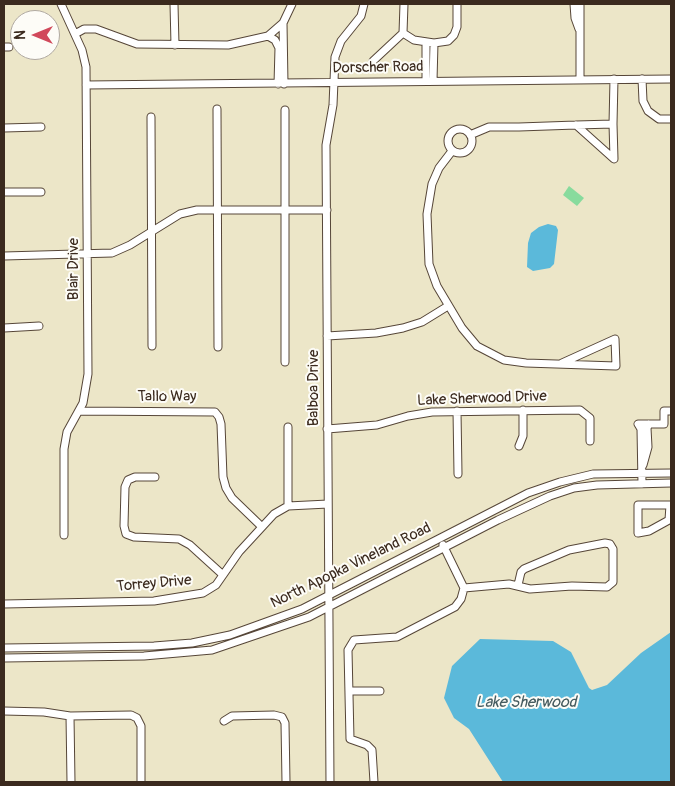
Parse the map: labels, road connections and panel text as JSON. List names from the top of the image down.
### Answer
{
  "streets": {
    "street": [
      "Dorscher Road",
      "Blair Drive",
      "Balboa Drive",
      "Tallo Way",
      "Lake Sherwood Drive",
      "North Apopka Vineland Road",
      "Torrey Drive"
    ]
  },
  "crossings": [
    ["Dorscher Road", "Blair Drive"],
    ["Dorscher Road", "Balboa Drive"],
    ["Blair Drive", "Tallo Way"],
    ["Balboa Drive", "Lake Sherwood Drive"],
    ["Balboa Drive", "North Apopka Vineland Road"],
    ["Tallo Way", "Torrey Drive"]
  ],
  "water": ["Lake Sherwood"],
  "north": "left"
}
